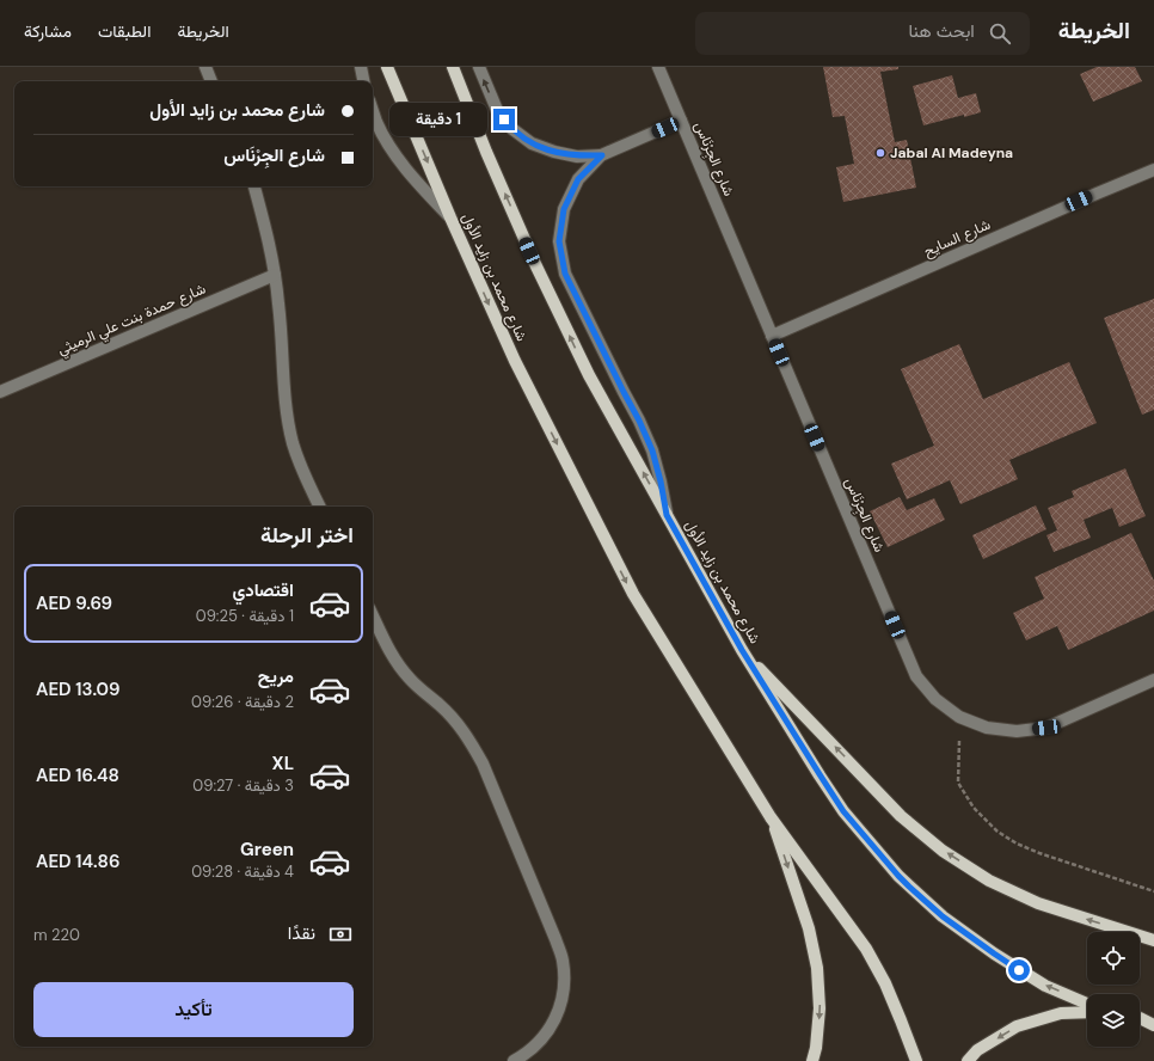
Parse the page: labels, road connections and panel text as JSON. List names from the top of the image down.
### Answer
{
  "streets": {
    "main road": ["شارع محمد بن زايد الأول"],
    "street": ["شارع الجِرْنَاس", "شارع السايح", "شارع حمدة بنت علي الرميثي"]
  },
  "crossings": [
    ["شارع الجِرْنَاس", "شارع السايح"],
    ["شارع الجِرْنَاس", "شارع محمد بن زايد الأول"]
  ],
  "places": ["Jabal Al Madeyna"],
  "page": {
    "header": "الخريطة",
    "search": "ابحث هنا",
    "nav": ["الخريطة", "الطبقات", "مشاركة"],
    "banner": ["شارع محمد بن زايد الأول", "شارع الجِرْنَاس"],
    "bubble": "1 دقيقة",
    "heading": "اختر الرحلة",
    "list": [
      {
        "name": "اقتصادي",
        "note": "1 دقيقة · 09:25",
        "value": "AED 9.69"
      },
      {
        "name": "مريح",
        "note": "2 دقيقة · 09:26",
        "value": "AED 13.09"
      },
      {
        "name": "XL",
        "note": "3 دقيقة · 09:27",
        "value": "AED 16.48"
      },
      {
        "name": "Green",
        "note": "4 دقيقة · 09:28",
        "value": "AED 14.86"
      }
    ],
    "pay": ["نقدًا", "220 m"],
    "buttons": "تأكيد"
  }
}
